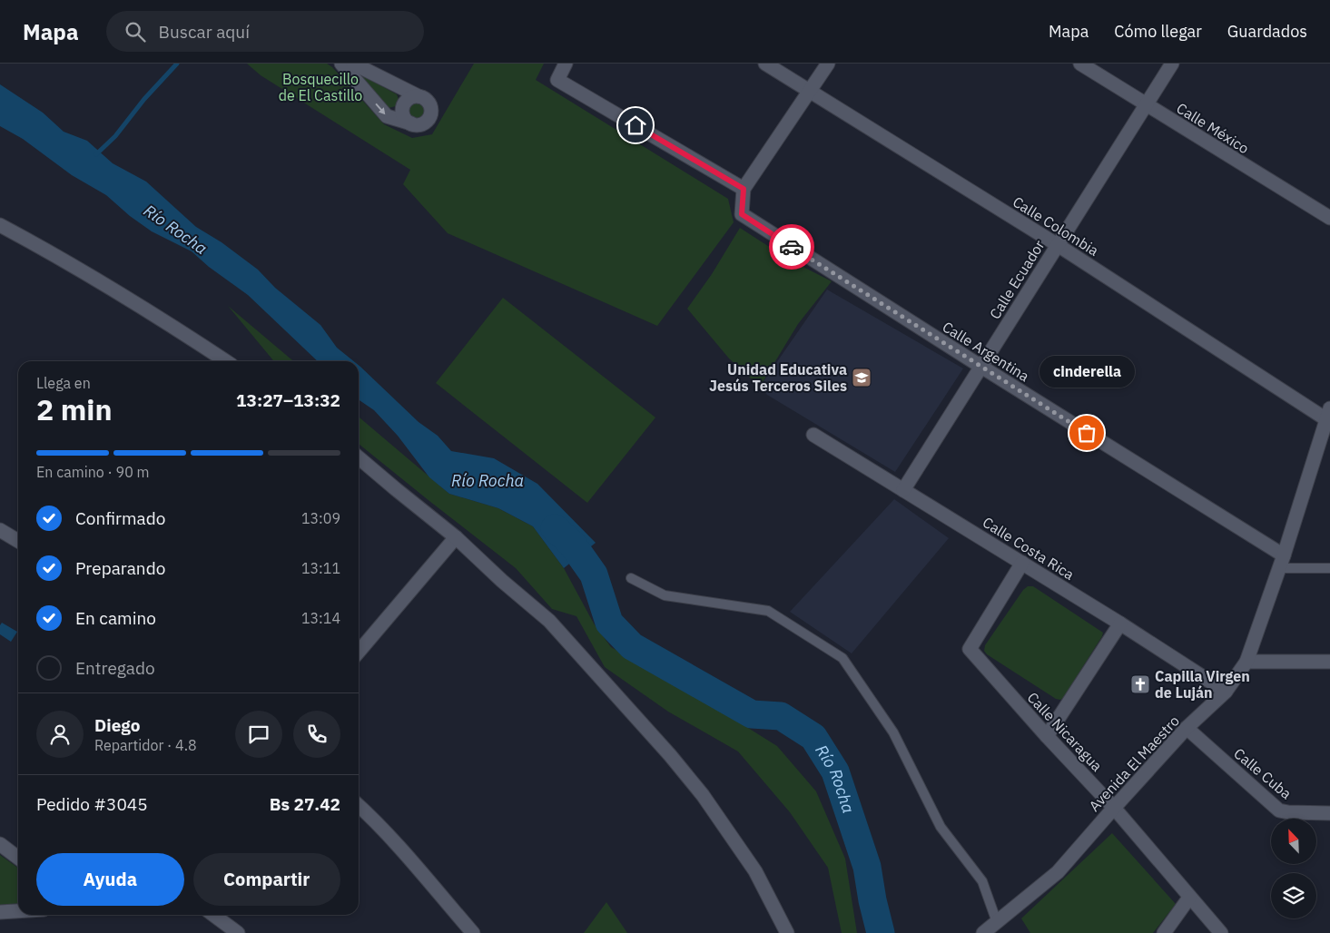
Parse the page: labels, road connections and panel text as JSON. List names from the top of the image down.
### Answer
{
  "streets": {
    "street": [
      "Calle México",
      "Calle Colombia",
      "Calle Ecuador",
      "Calle Argentina",
      "Calle Costa Rica",
      "Calle Nicaragua",
      "Avenida El Maestro",
      "Calle Cuba"
    ]
  },
  "crossings": [
    ["Calle México", "Calle Ecuador"],
    ["Calle Colombia", "Calle Ecuador"],
    ["Calle Colombia", "Avenida El Maestro"],
    ["Calle Ecuador", "Calle Argentina"],
    ["Calle Ecuador", "Calle Costa Rica"],
    ["Calle Argentina", "Avenida El Maestro"],
    ["Calle Costa Rica", "Calle Nicaragua"],
    ["Calle Costa Rica", "Avenida El Maestro"],
    ["Calle Nicaragua", "Avenida El Maestro"],
    ["Avenida El Maestro", "Calle Cuba"]
  ],
  "water": ["Río Rocha"],
  "parks": ["Bosquecillo de El Castillo"],
  "places": {
    "school or university": ["Unidad Educativa Jesús Terceros Siles"],
    "other": ["cinderella"],
    "church": ["Capilla Virgen de Luján"]
  },
  "north": "top left",
  "page": {
    "header": "Mapa",
    "search": "Buscar aquí",
    "nav": ["Mapa", "Cómo llegar", "Guardados"],
    "bubble": "cinderella",
    "heading": ["2 min", "Llega en", "13:27–13:32"],
    "panel": [
      "Diego",
      "Repartidor · 4.8",
      "Pedido #3045",
      "Bs 27.42"
    ],
    "bar": "En camino · 90 m",
    "list": [
      ["Confirmado", "13:09"],
      ["Preparando", "13:11"],
      ["En camino", "13:14"],
      "Entregado"
    ],
    "buttons": ["Ayuda", "Compartir"]
  }
}
